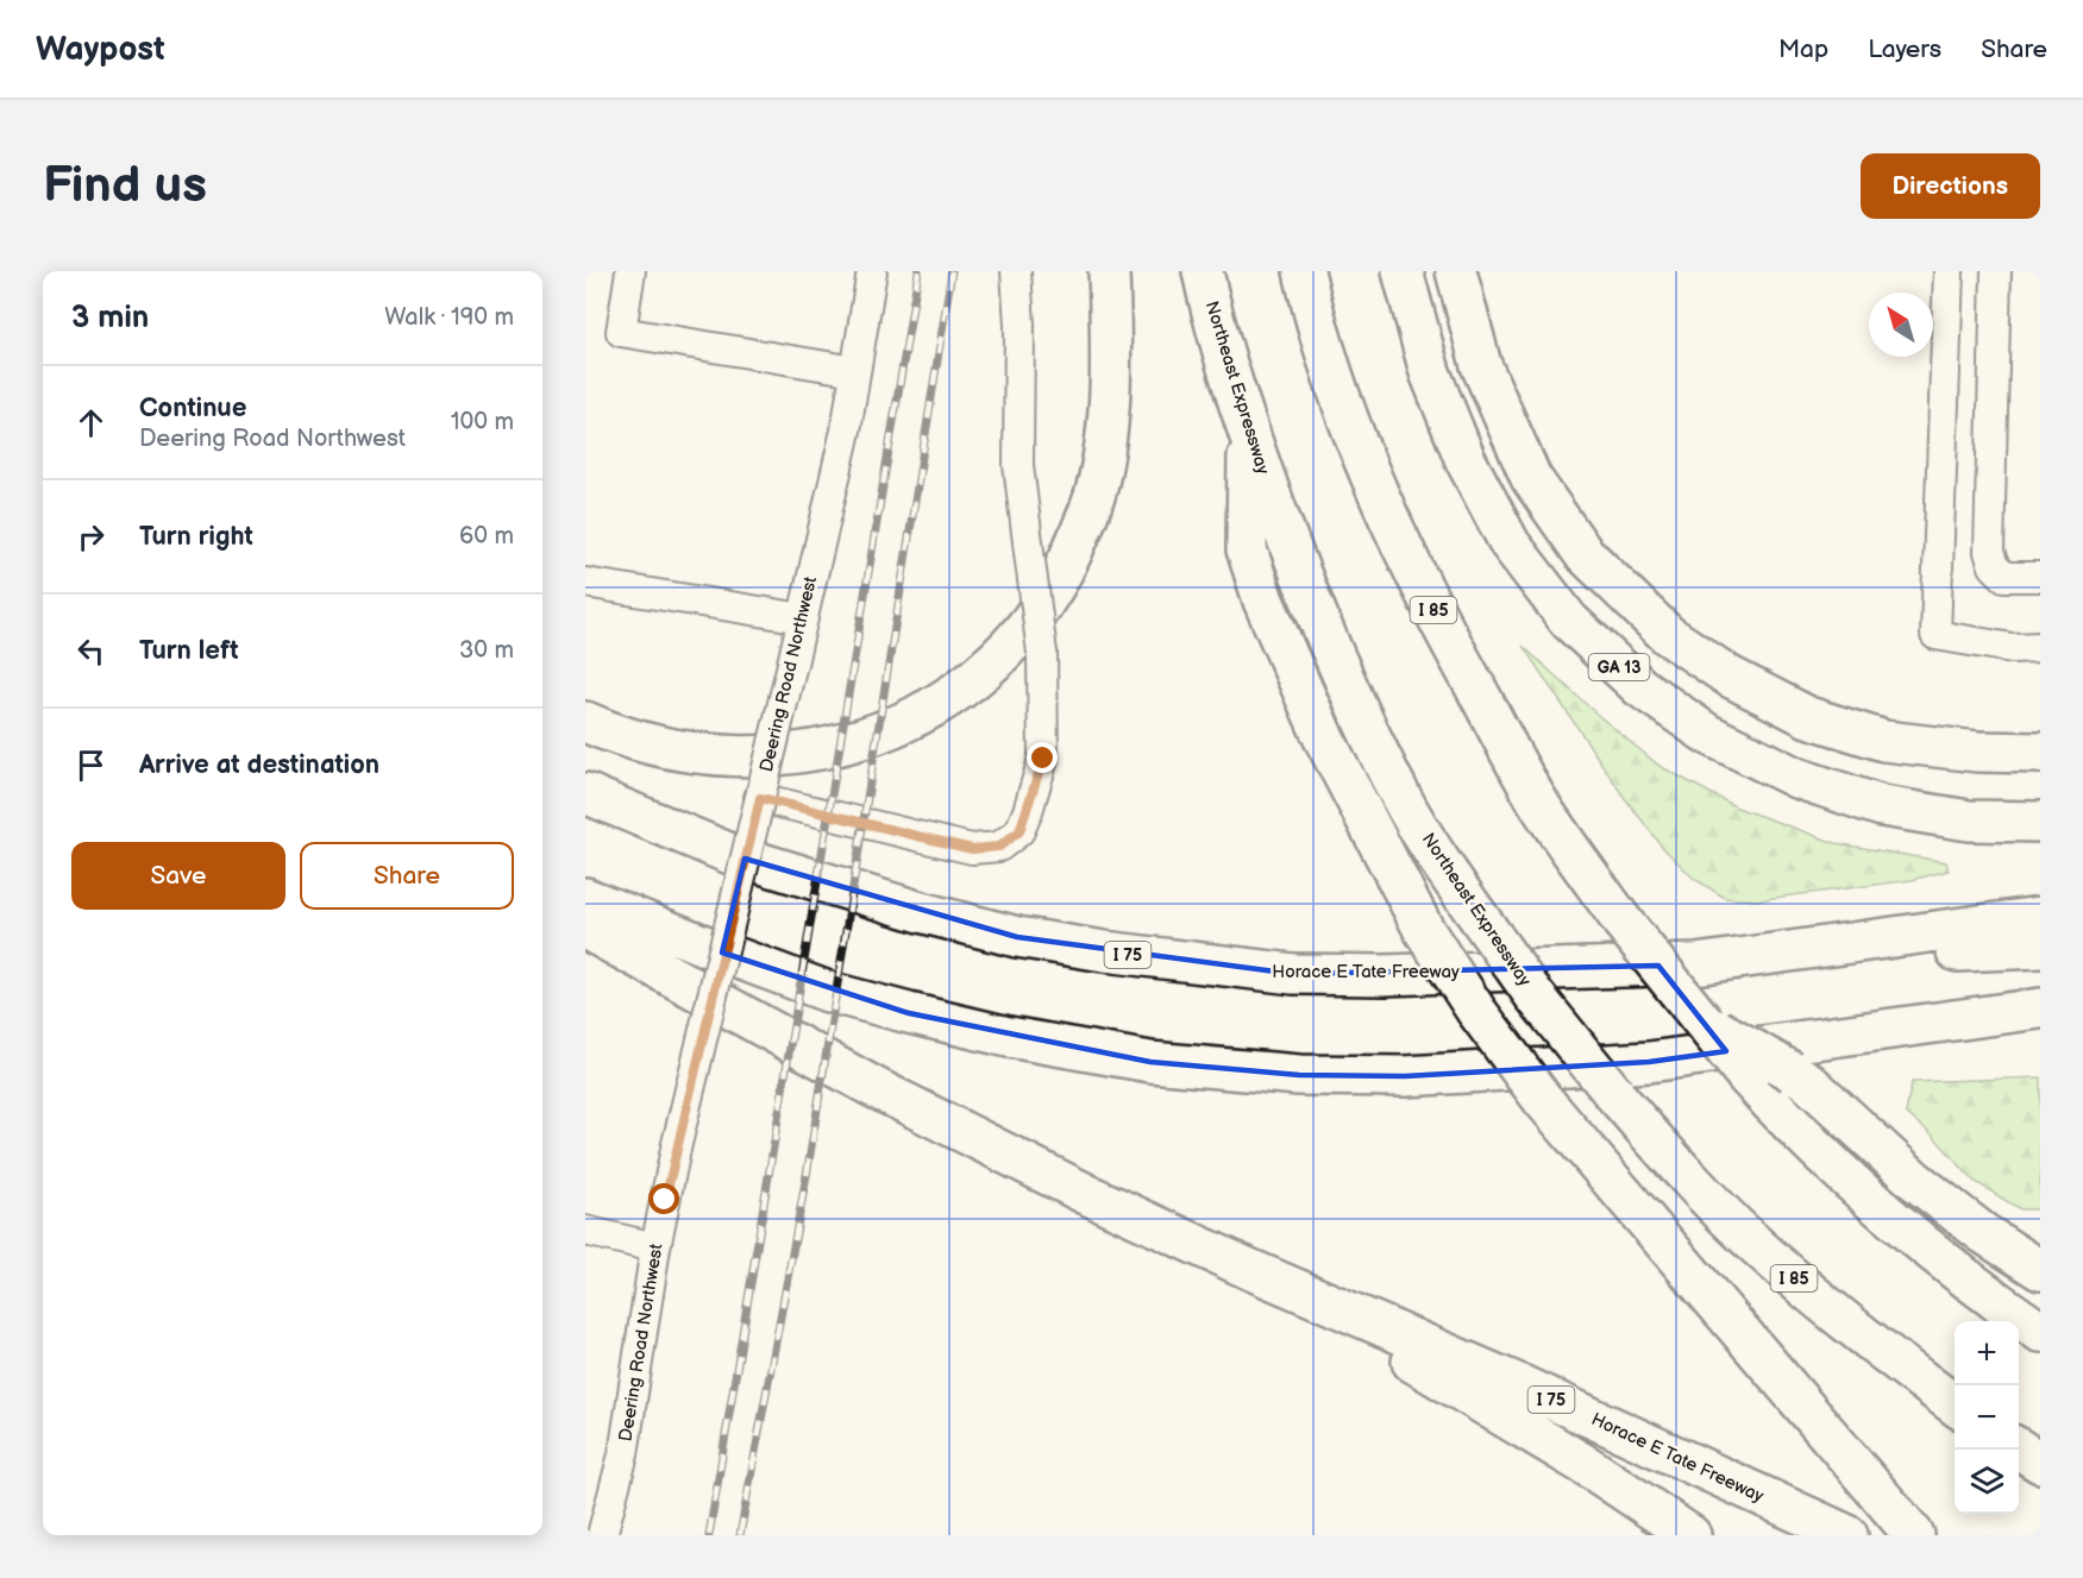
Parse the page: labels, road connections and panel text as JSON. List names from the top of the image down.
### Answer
{
  "streets": {
    "highway": [
      "Northeast Expressway",
      "I 85",
      "GA 13",
      "I 75",
      "Horace E Tate Freeway"
    ],
    "street": ["Deering Road Northwest"]
  },
  "north": "top left",
  "page": {
    "header": "Waypost",
    "nav": ["Map", "Layers", "Share"],
    "buttons": [
      "Directions",
      ["Save", "Share"]
    ],
    "title": "Find us",
    "heading": ["3 min", "Walk · 190 m"],
    "list": [
      ["Continue", "Deering Road Northwest", "100 m"],
      ["Turn right", "60 m"],
      ["Turn left", "30 m"],
      "Arrive at destination"
    ],
    "map_buttons": ["+", "−"]
  }
}
